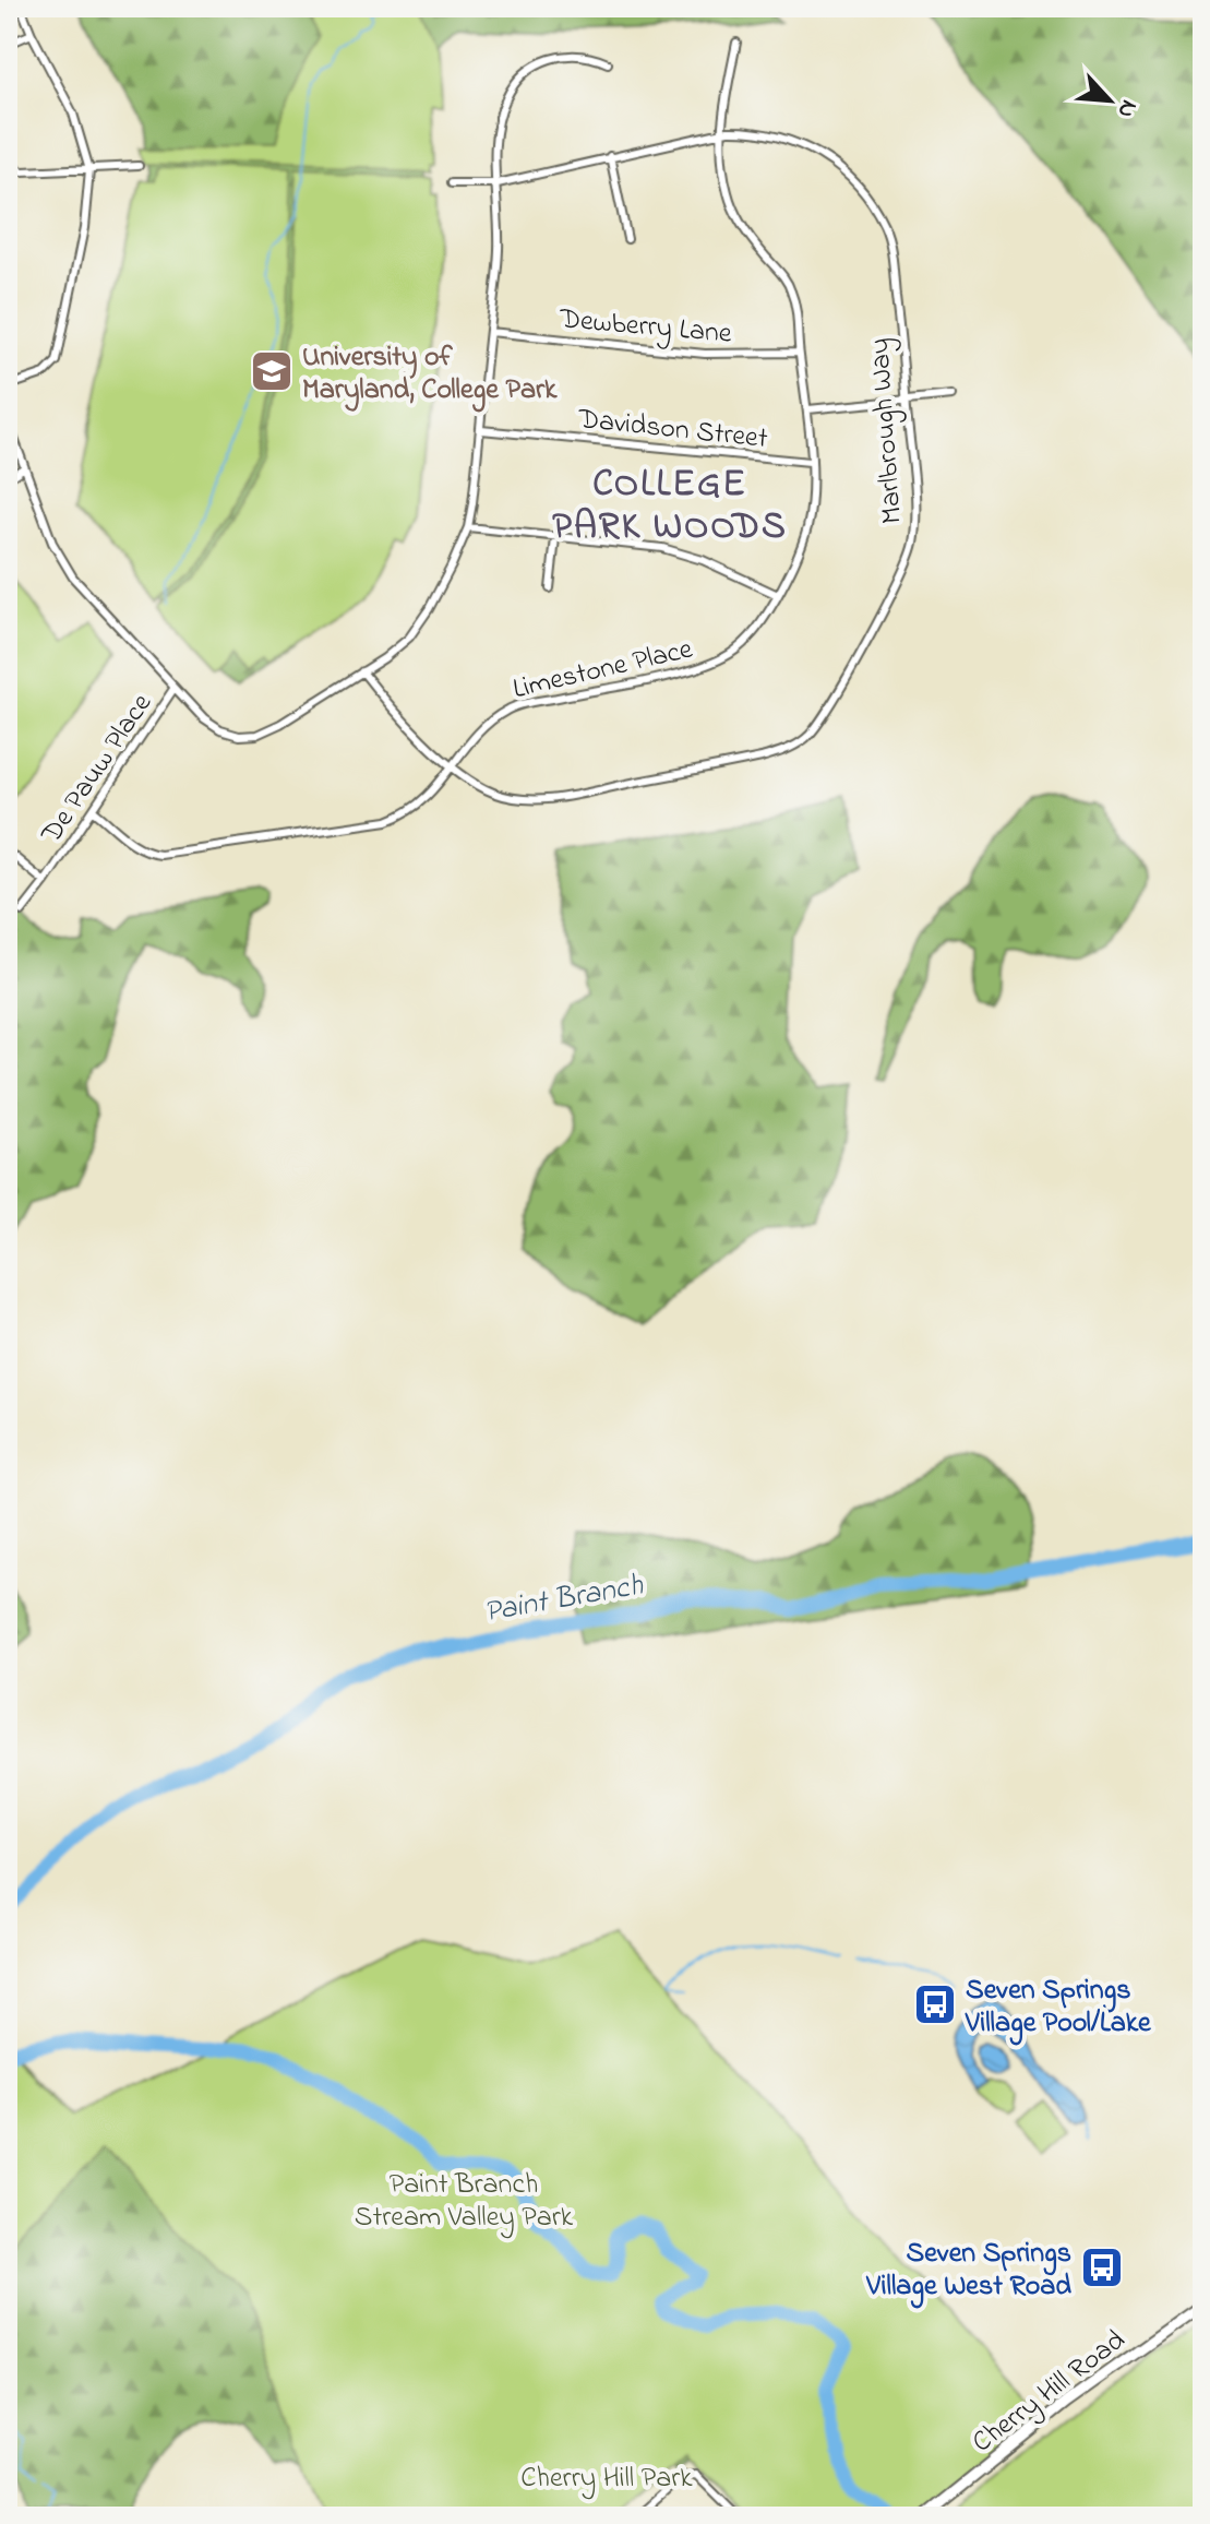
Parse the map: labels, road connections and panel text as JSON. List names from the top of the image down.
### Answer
{
  "streets": {
    "main road": ["Cherry Hill Road"],
    "street": [
      "Dewberry Lane",
      "Davidson Street",
      "Marlbrough Way",
      "Limestone Place",
      "De Pauw Place"
    ]
  },
  "crossings": [
    ["Dewberry Lane", "Limestone Place"],
    ["Davidson Street", "Marlbrough Way"],
    ["Davidson Street", "Limestone Place"],
    ["Marlbrough Way", "Limestone Place"],
    ["Limestone Place", "De Pauw Place"]
  ],
  "districts": ["COLLEGE PARK WOODS"],
  "water": ["Paint Branch"],
  "parks": ["Paint Branch Stream Valley Park", "Cherry Hill Park"],
  "places": {
    "school or university": ["University of Maryland, College Park"],
    "bus stop": ["Seven Springs Village Pool/Lake", "Seven Springs Village West Road"]
  },
  "north": "bottom right"
}
